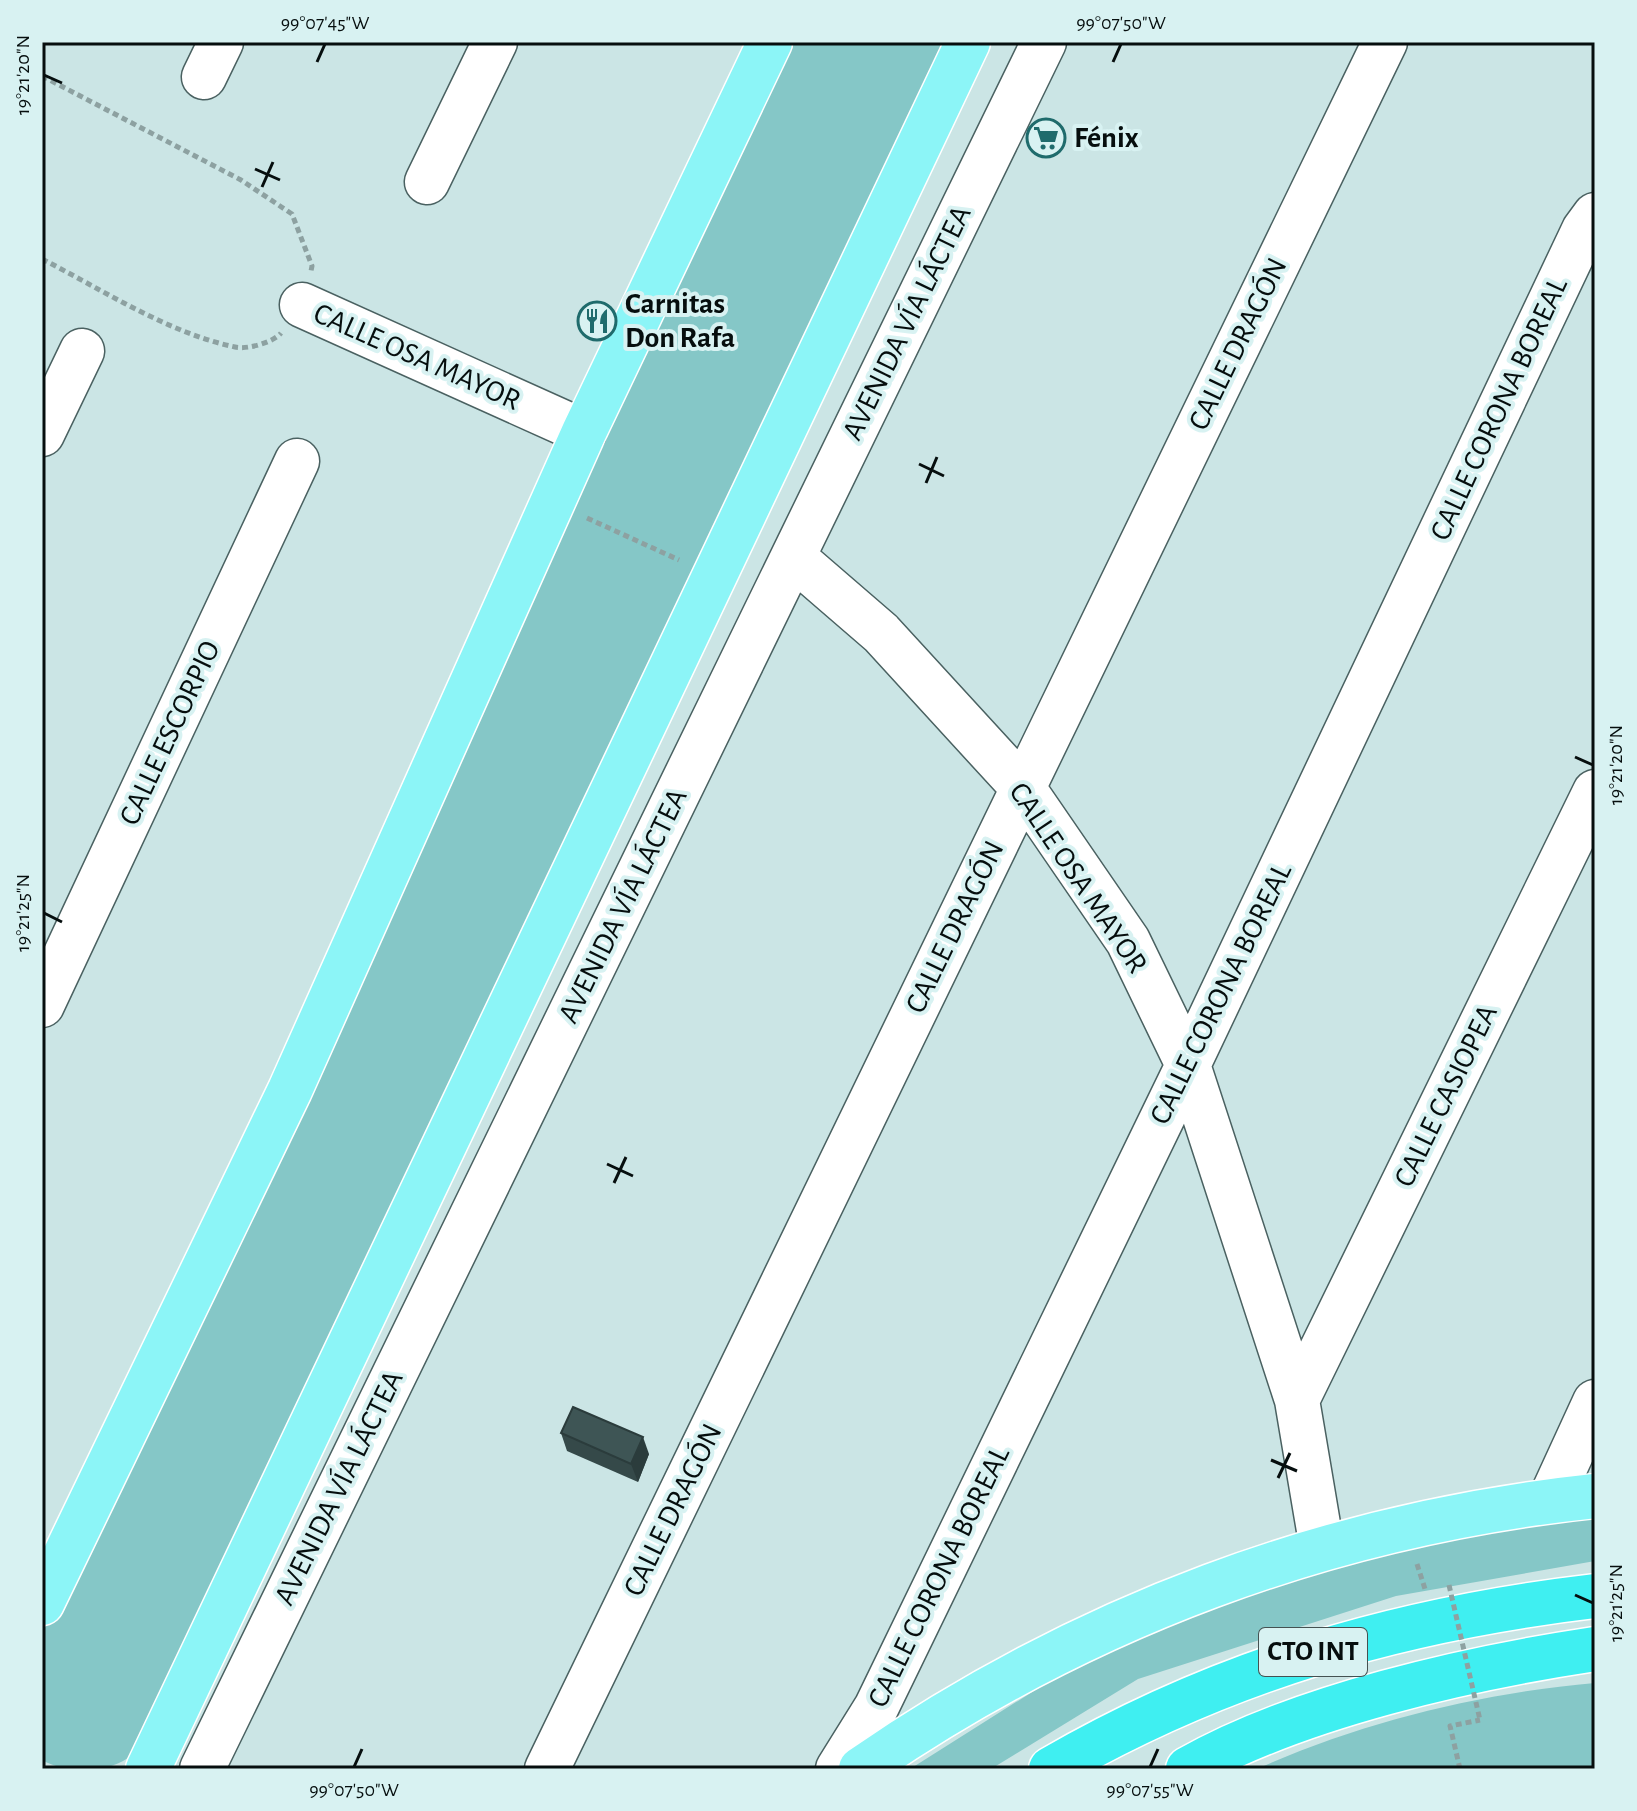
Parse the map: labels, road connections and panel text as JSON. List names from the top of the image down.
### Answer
{
  "streets": {
    "highway": ["CTO INT"],
    "main road": ["AVENIDA VÍA LÁCTEA"],
    "street": [
      "CALLE DRAGÓN",
      "CALLE OSA MAYOR",
      "CALLE CORONA BOREAL",
      "CALLE ESCORPIO",
      "CALLE CASIOPEA"
    ]
  },
  "crossings": [
    ["AVENIDA VÍA LÁCTEA", "CALLE OSA MAYOR"],
    ["CALLE DRAGÓN", "CALLE OSA MAYOR"],
    ["CALLE OSA MAYOR", "CALLE CORONA BOREAL"],
    ["CALLE OSA MAYOR", "CALLE CASIOPEA"]
  ],
  "places": {
    "supermarket": ["Fénix"],
    "restaurant": ["Carnitas Don Rafa"]
  },
  "coordinates": [
    "99°07'45\"W",
    "99°07'50\"W",
    "19°21'20\"N",
    "19°21'25\"N",
    "99°07'55\"W"
  ]
}
